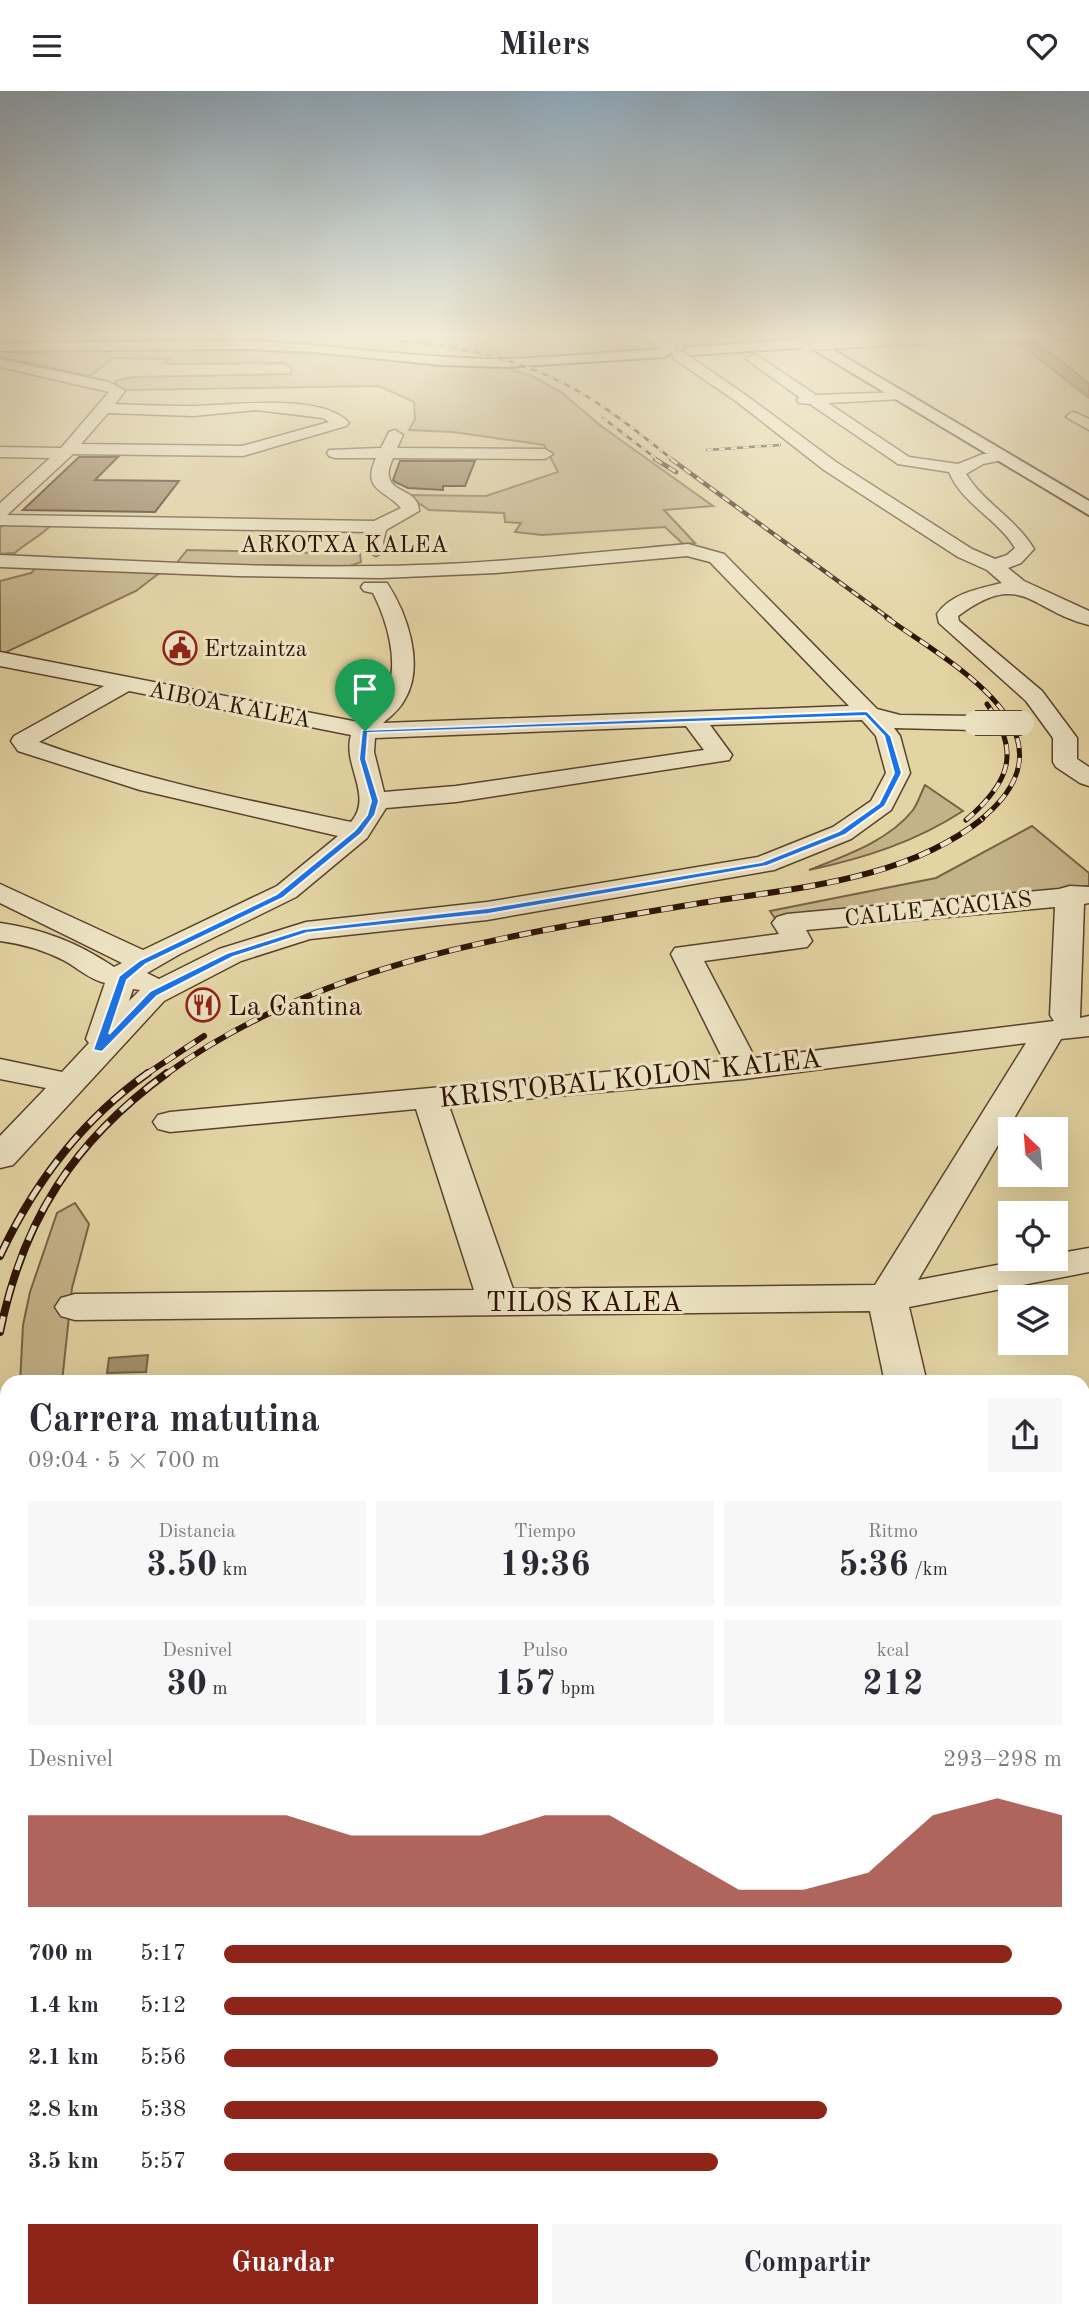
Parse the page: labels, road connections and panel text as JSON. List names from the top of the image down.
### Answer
{
  "streets": {
    "street": [
      "ARKOTXA KALEA",
      "AIBOA KALEA",
      "CALLE ACACIAS",
      "KRISTOBAL KOLON KALEA",
      "TILOS KALEA"
    ]
  },
  "crossings": [
    ["ARKOTXA KALEA", "AIBOA KALEA"],
    ["CALLE ACACIAS", "KRISTOBAL KOLON KALEA"]
  ],
  "places": {
    "public building": ["Ertzaintza"],
    "restaurant": ["La Cantina"]
  },
  "north": "top left",
  "page": {
    "header": "Milers",
    "heading": ["Carrera matutina", "09:04 · 5 × 700 m"],
    "stats": [
      ["Distancia", "3.50 km"],
      ["Tiempo", "19:36"],
      ["Ritmo", "5:36 /km"],
      ["Desnivel", "30 m"],
      ["Pulso", "157 bpm"],
      ["kcal", "212"]
    ],
    "chart": ["Desnivel", "293–298 m"],
    "list": [
      {
        "name": "700 m",
        "note": "5:17"
      },
      {
        "name": "1.4 km",
        "note": "5:12"
      },
      {
        "name": "2.1 km",
        "note": "5:56"
      },
      {
        "name": "2.8 km",
        "note": "5:38"
      },
      {
        "name": "3.5 km",
        "note": "5:57"
      }
    ],
    "buttons": ["Guardar", "Compartir"]
  }
}
